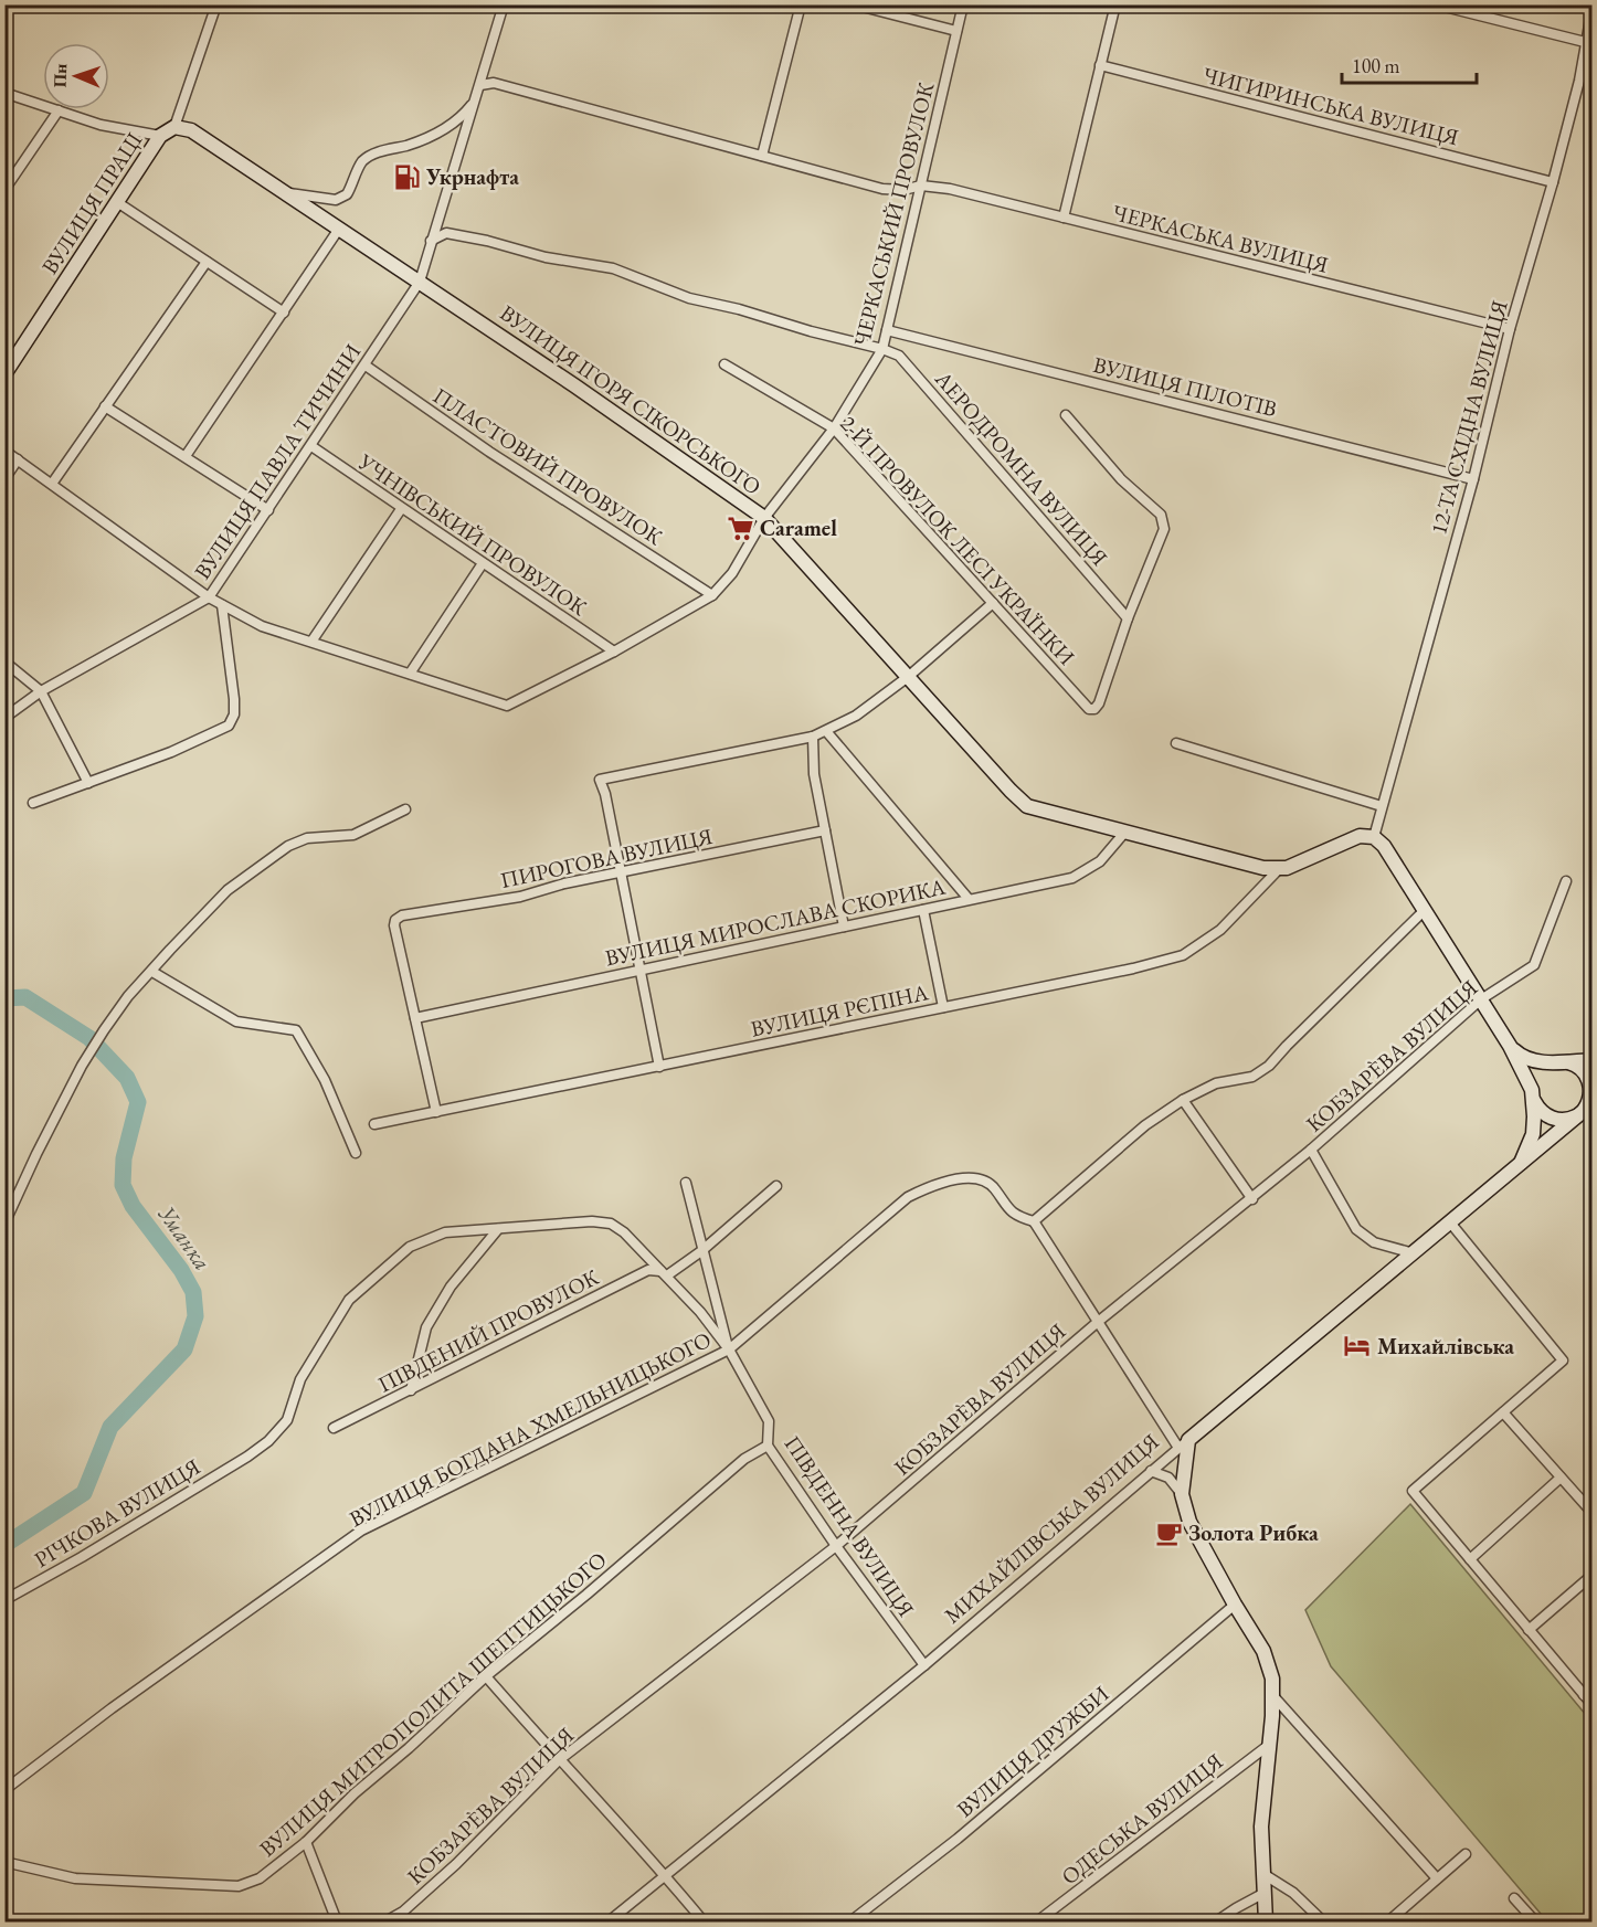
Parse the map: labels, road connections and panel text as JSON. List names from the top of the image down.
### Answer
{
  "streets": {
    "main road": ["ВУЛИЦЯ ПРАЦІ", "ВУЛИЦЯ ІГОРЯ СІКОРСЬКОГО", "МИХАЙЛІВСЬКА ВУЛИЦЯ"],
    "street": [
      "ЧИГИРИНСЬКА ВУЛИЦЯ",
      "ЧЕРКАСЬКИЙ ПРОВУЛОК",
      "ЧЕРКАСЬКА ВУЛИЦЯ",
      "ВУЛИЦЯ ПІЛОТІВ",
      "12-ТА СХІДНА ВУЛИЦЯ",
      "ВУЛИЦЯ ПАВЛА ТИЧИНИ",
      "ПЛАСТОВИЙ ПРОВУЛОК",
      "АЕРОДРОМНА ВУЛИЦЯ",
      "УЧНІВСЬКИЙ ПРОВУЛОК",
      "2-Й ПРОВУЛОК ЛЕСІ УКРАЇНКИ",
      "ПИРОГОВА ВУЛИЦЯ",
      "ВУЛИЦЯ МИРОСЛАВА СКОРИКА",
      "ВУЛИЦЯ РЄПІНА",
      "КОБЗАРÈВА ВУЛИЦЯ",
      "ПІВДЕНИЙ ПРОВУЛОК",
      "ВУЛИЦЯ БОГДАНА ХМЕЛЬНИЦЬКОГО",
      "РІЧКОВА ВУЛИЦЯ",
      "ПІВДЕННА ВУЛИЦЯ",
      "ВУЛИЦЯ МИТРОПОЛИТА ШЕПТИЦЬКОГО",
      "ВУЛИЦЯ ДРУЖБИ",
      "ОДЕСЬКА ВУЛИЦЯ"
    ]
  },
  "crossings": [
    ["ЧИГИРИНСЬКА ВУЛИЦЯ", "12-ТА СХІДНА ВУЛИЦЯ"],
    ["ВУЛИЦЯ ПРАЦІ", "ВУЛИЦЯ ІГОРЯ СІКОРСЬКОГО"],
    ["ЧЕРКАСЬКИЙ ПРОВУЛОК", "ЧЕРКАСЬКА ВУЛИЦЯ"],
    ["ЧЕРКАСЬКИЙ ПРОВУЛОК", "ВУЛИЦЯ ПІЛОТІВ"],
    ["ЧЕРКАСЬКИЙ ПРОВУЛОК", "ВУЛИЦЯ ІГОРЯ СІКОРСЬКОГО"],
    ["ЧЕРКАСЬКИЙ ПРОВУЛОК", "АЕРОДРОМНА ВУЛИЦЯ"],
    ["ЧЕРКАСЬКИЙ ПРОВУЛОК", "2-Й ПРОВУЛОК ЛЕСІ УКРАЇНКИ"],
    ["ЧЕРКАСЬКА ВУЛИЦЯ", "12-ТА СХІДНА ВУЛИЦЯ"],
    ["ЧЕРКАСЬКА ВУЛИЦЯ", "ВУЛИЦЯ ПАВЛА ТИЧИНИ"],
    ["ВУЛИЦЯ ПІЛОТІВ", "12-ТА СХІДНА ВУЛИЦЯ"],
    ["ВУЛИЦЯ ІГОРЯ СІКОРСЬКОГО", "12-ТА СХІДНА ВУЛИЦЯ"],
    ["ВУЛИЦЯ ІГОРЯ СІКОРСЬКОГО", "ВУЛИЦЯ ПАВЛА ТИЧИНИ"],
    ["ВУЛИЦЯ ІГОРЯ СІКОРСЬКОГО", "ВУЛИЦЯ МИРОСЛАВА СКОРИКА"],
    ["ВУЛИЦЯ ІГОРЯ СІКОРСЬКОГО", "ВУЛИЦЯ РЄПІНА"],
    ["ВУЛИЦЯ ПАВЛА ТИЧИНИ", "ПЛАСТОВИЙ ПРОВУЛОК"],
    ["ВУЛИЦЯ ПАВЛА ТИЧИНИ", "УЧНІВСЬКИЙ ПРОВУЛОК"],
    ["АЕРОДРОМНА ВУЛИЦЯ", "2-Й ПРОВУЛОК ЛЕСІ УКРАЇНКИ"],
    ["ПИРОГОВА ВУЛИЦЯ", "ВУЛИЦЯ МИРОСЛАВА СКОРИКА"],
    ["КОБЗАРÈВА ВУЛИЦЯ", "ПІВДЕННА ВУЛИЦЯ"],
    ["ПІВДЕНИЙ ПРОВУЛОК", "ПІВДЕННА ВУЛИЦЯ"],
    ["ВУЛИЦЯ БОГДАНА ХМЕЛЬНИЦЬКОГО", "ПІВДЕННА ВУЛИЦЯ"],
    ["РІЧКОВА ВУЛИЦЯ", "ПІВДЕННА ВУЛИЦЯ"],
    ["ПІВДЕННА ВУЛИЦЯ", "МИХАЙЛІВСЬКА ВУЛИЦЯ"],
    ["ПІВДЕННА ВУЛИЦЯ", "ВУЛИЦЯ МИТРОПОЛИТА ШЕПТИЦЬКОГО"]
  ],
  "water": ["Уманка"],
  "places": {
    "fuel station": ["Укрнафта"],
    "supermarket": ["Caramel"],
    "hotel": ["Михайлівська"],
    "cafe": ["Золота Рибка"]
  },
  "scale_bar": "100 m",
  "north": "left"
}
